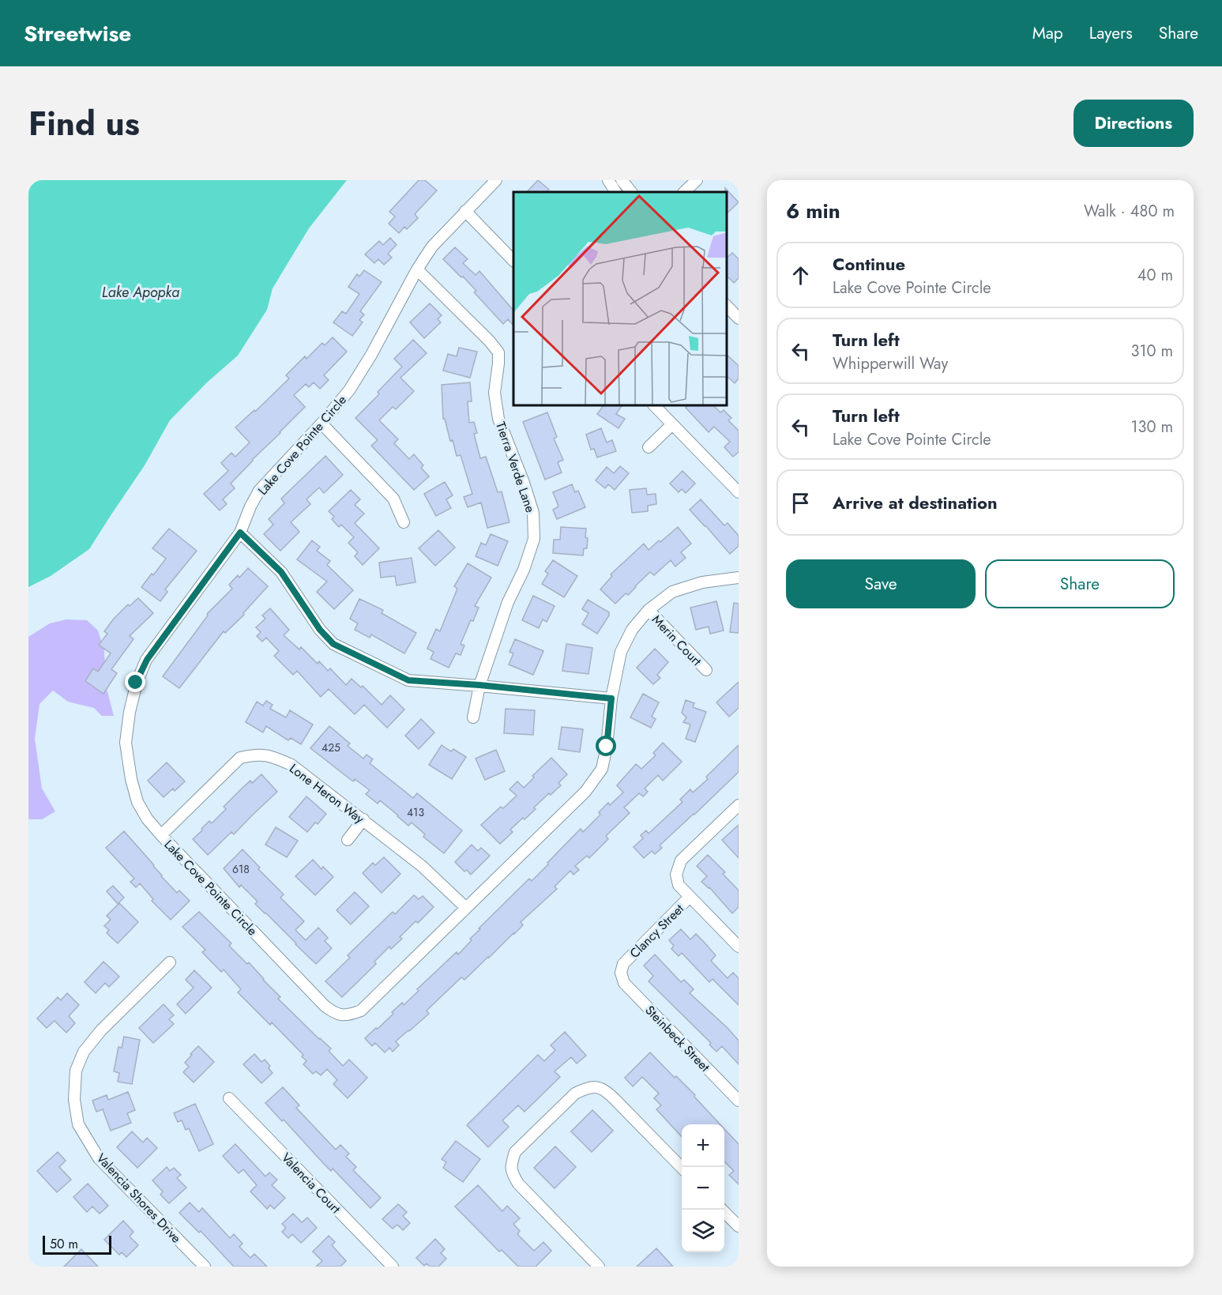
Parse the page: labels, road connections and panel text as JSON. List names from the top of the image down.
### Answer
{
  "streets": {
    "street": [
      "Lake Cove Pointe Circle",
      "Tierra Verde Lane",
      "Merin Court",
      "Lone Heron Way",
      "Clancy Street",
      "Steinbeck Street",
      "Valencia Court",
      "Valencia Shores Drive"
    ]
  },
  "crossings": [
    ["Lake Cove Pointe Circle", "Tierra Verde Lane"],
    ["Lake Cove Pointe Circle", "Merin Court"],
    ["Lake Cove Pointe Circle", "Lone Heron Way"],
    ["Clancy Street", "Steinbeck Street"]
  ],
  "water": ["Lake Apopka"],
  "house_numbers": ["425", "413", "618"],
  "scale_bar": "50 m",
  "page": {
    "header": "Streetwise",
    "nav": ["Map", "Layers", "Share"],
    "title": "Find us",
    "buttons": [
      "Directions",
      ["Save", "Share"]
    ],
    "heading": ["6 min", "Walk · 480 m"],
    "list": [
      ["Continue", "Lake Cove Pointe Circle", "40 m"],
      ["Turn left", "Whipperwill Way", "310 m"],
      ["Turn left", "Lake Cove Pointe Circle", "130 m"],
      "Arrive at destination"
    ],
    "map_buttons": ["+", "−"],
    "scale": "50 m"
  }
}
